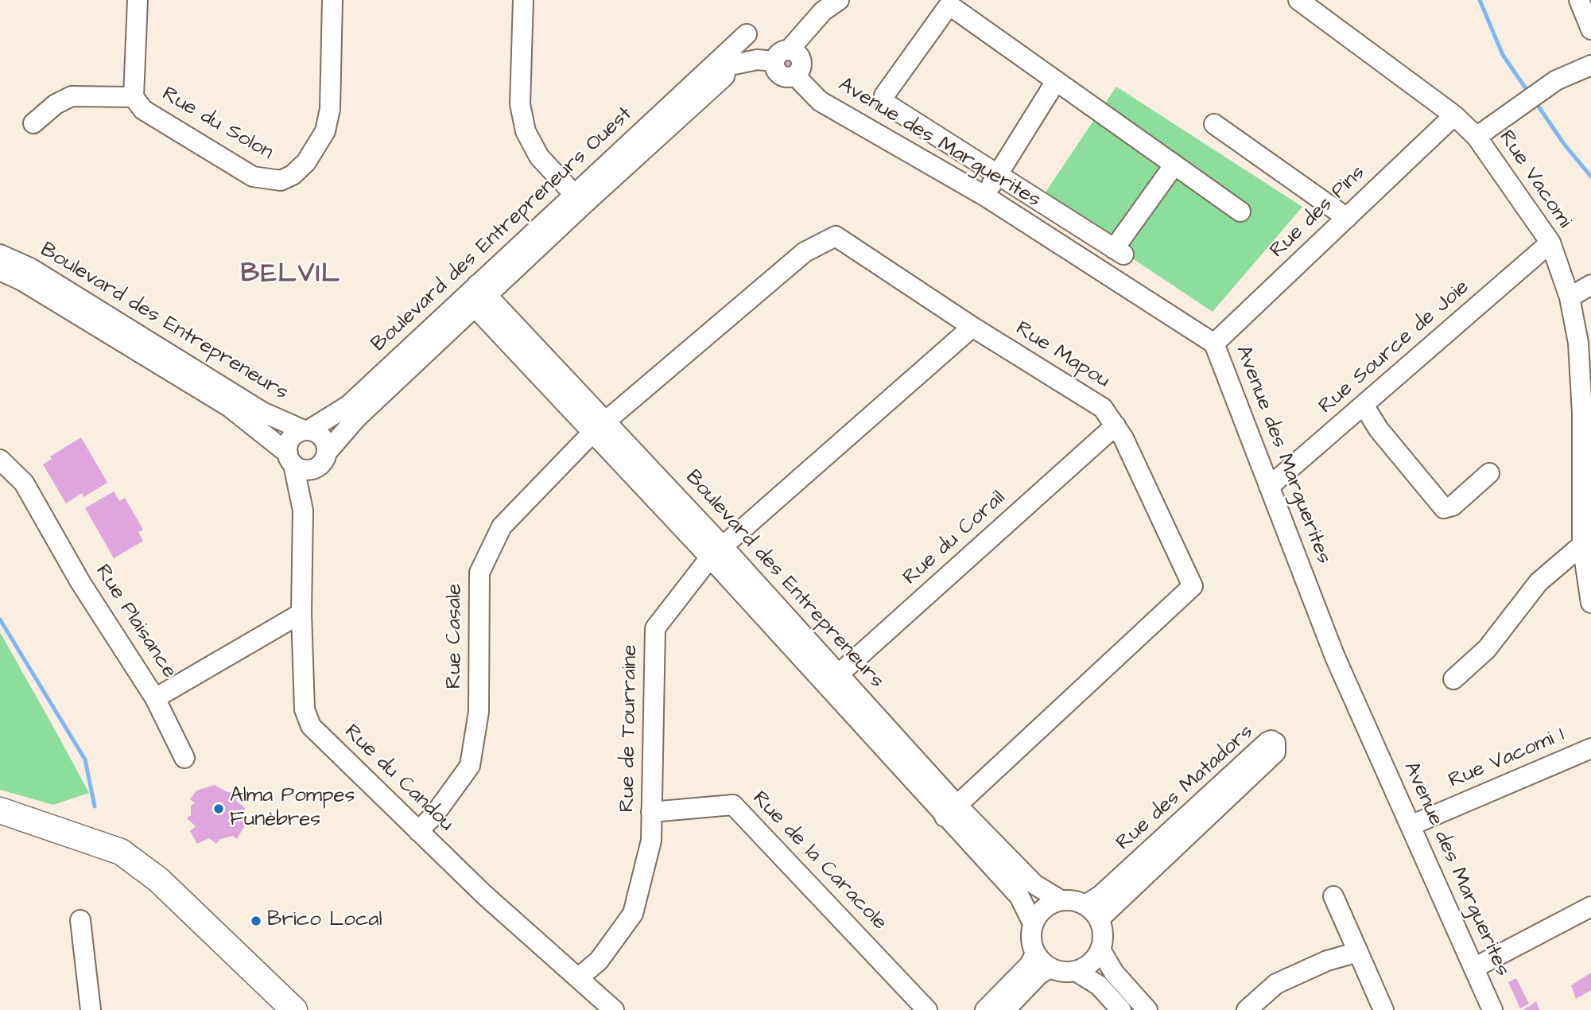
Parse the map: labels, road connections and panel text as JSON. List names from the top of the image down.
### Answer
{
  "streets": {
    "street": [
      "Rue du Solon",
      "Avenue des Marguerites",
      "Rue Vacomi",
      "Rue des Pins",
      "Boulevard des Entrepreneurs Ouest",
      "Boulevard des Entrepreneurs",
      "Rue Source de Joie",
      "Rue Mapou",
      "Rue du Corail",
      "Rue Plaisance",
      "Rue Casale",
      "Rue de Tourraine",
      "Rue Vacomi 1",
      "Rue du Candou",
      "Rue des Matadors",
      "Rue de la Caracole"
    ]
  },
  "crossings": [
    ["Avenue des Marguerites", "Rue des Pins"],
    ["Avenue des Marguerites", "Rue Source de Joie"],
    ["Avenue des Marguerites", "Rue Vacomi 1"],
    ["Rue Vacomi", "Rue des Pins"],
    ["Rue Vacomi", "Rue Source de Joie"],
    ["Boulevard des Entrepreneurs Ouest", "Boulevard des Entrepreneurs"],
    ["Boulevard des Entrepreneurs Ouest", "Rue du Candou"],
    ["Boulevard des Entrepreneurs", "Rue Mapou"],
    ["Boulevard des Entrepreneurs", "Rue du Corail"],
    ["Boulevard des Entrepreneurs", "Rue Casale"],
    ["Boulevard des Entrepreneurs", "Rue de Tourraine"],
    ["Boulevard des Entrepreneurs", "Rue du Candou"],
    ["Boulevard des Entrepreneurs", "Rue des Matadors"],
    ["Rue Mapou", "Rue du Corail"],
    ["Rue Mapou", "Rue Casale"],
    ["Rue Mapou", "Rue de Tourraine"],
    ["Rue Plaisance", "Rue du Candou"],
    ["Rue Casale", "Rue du Candou"],
    ["Rue de Tourraine", "Rue du Candou"],
    ["Rue de Tourraine", "Rue de la Caracole"]
  ],
  "districts": ["BELVIL"],
  "places": ["Alma Pompes Funèbres", "Brico Local"]
}
